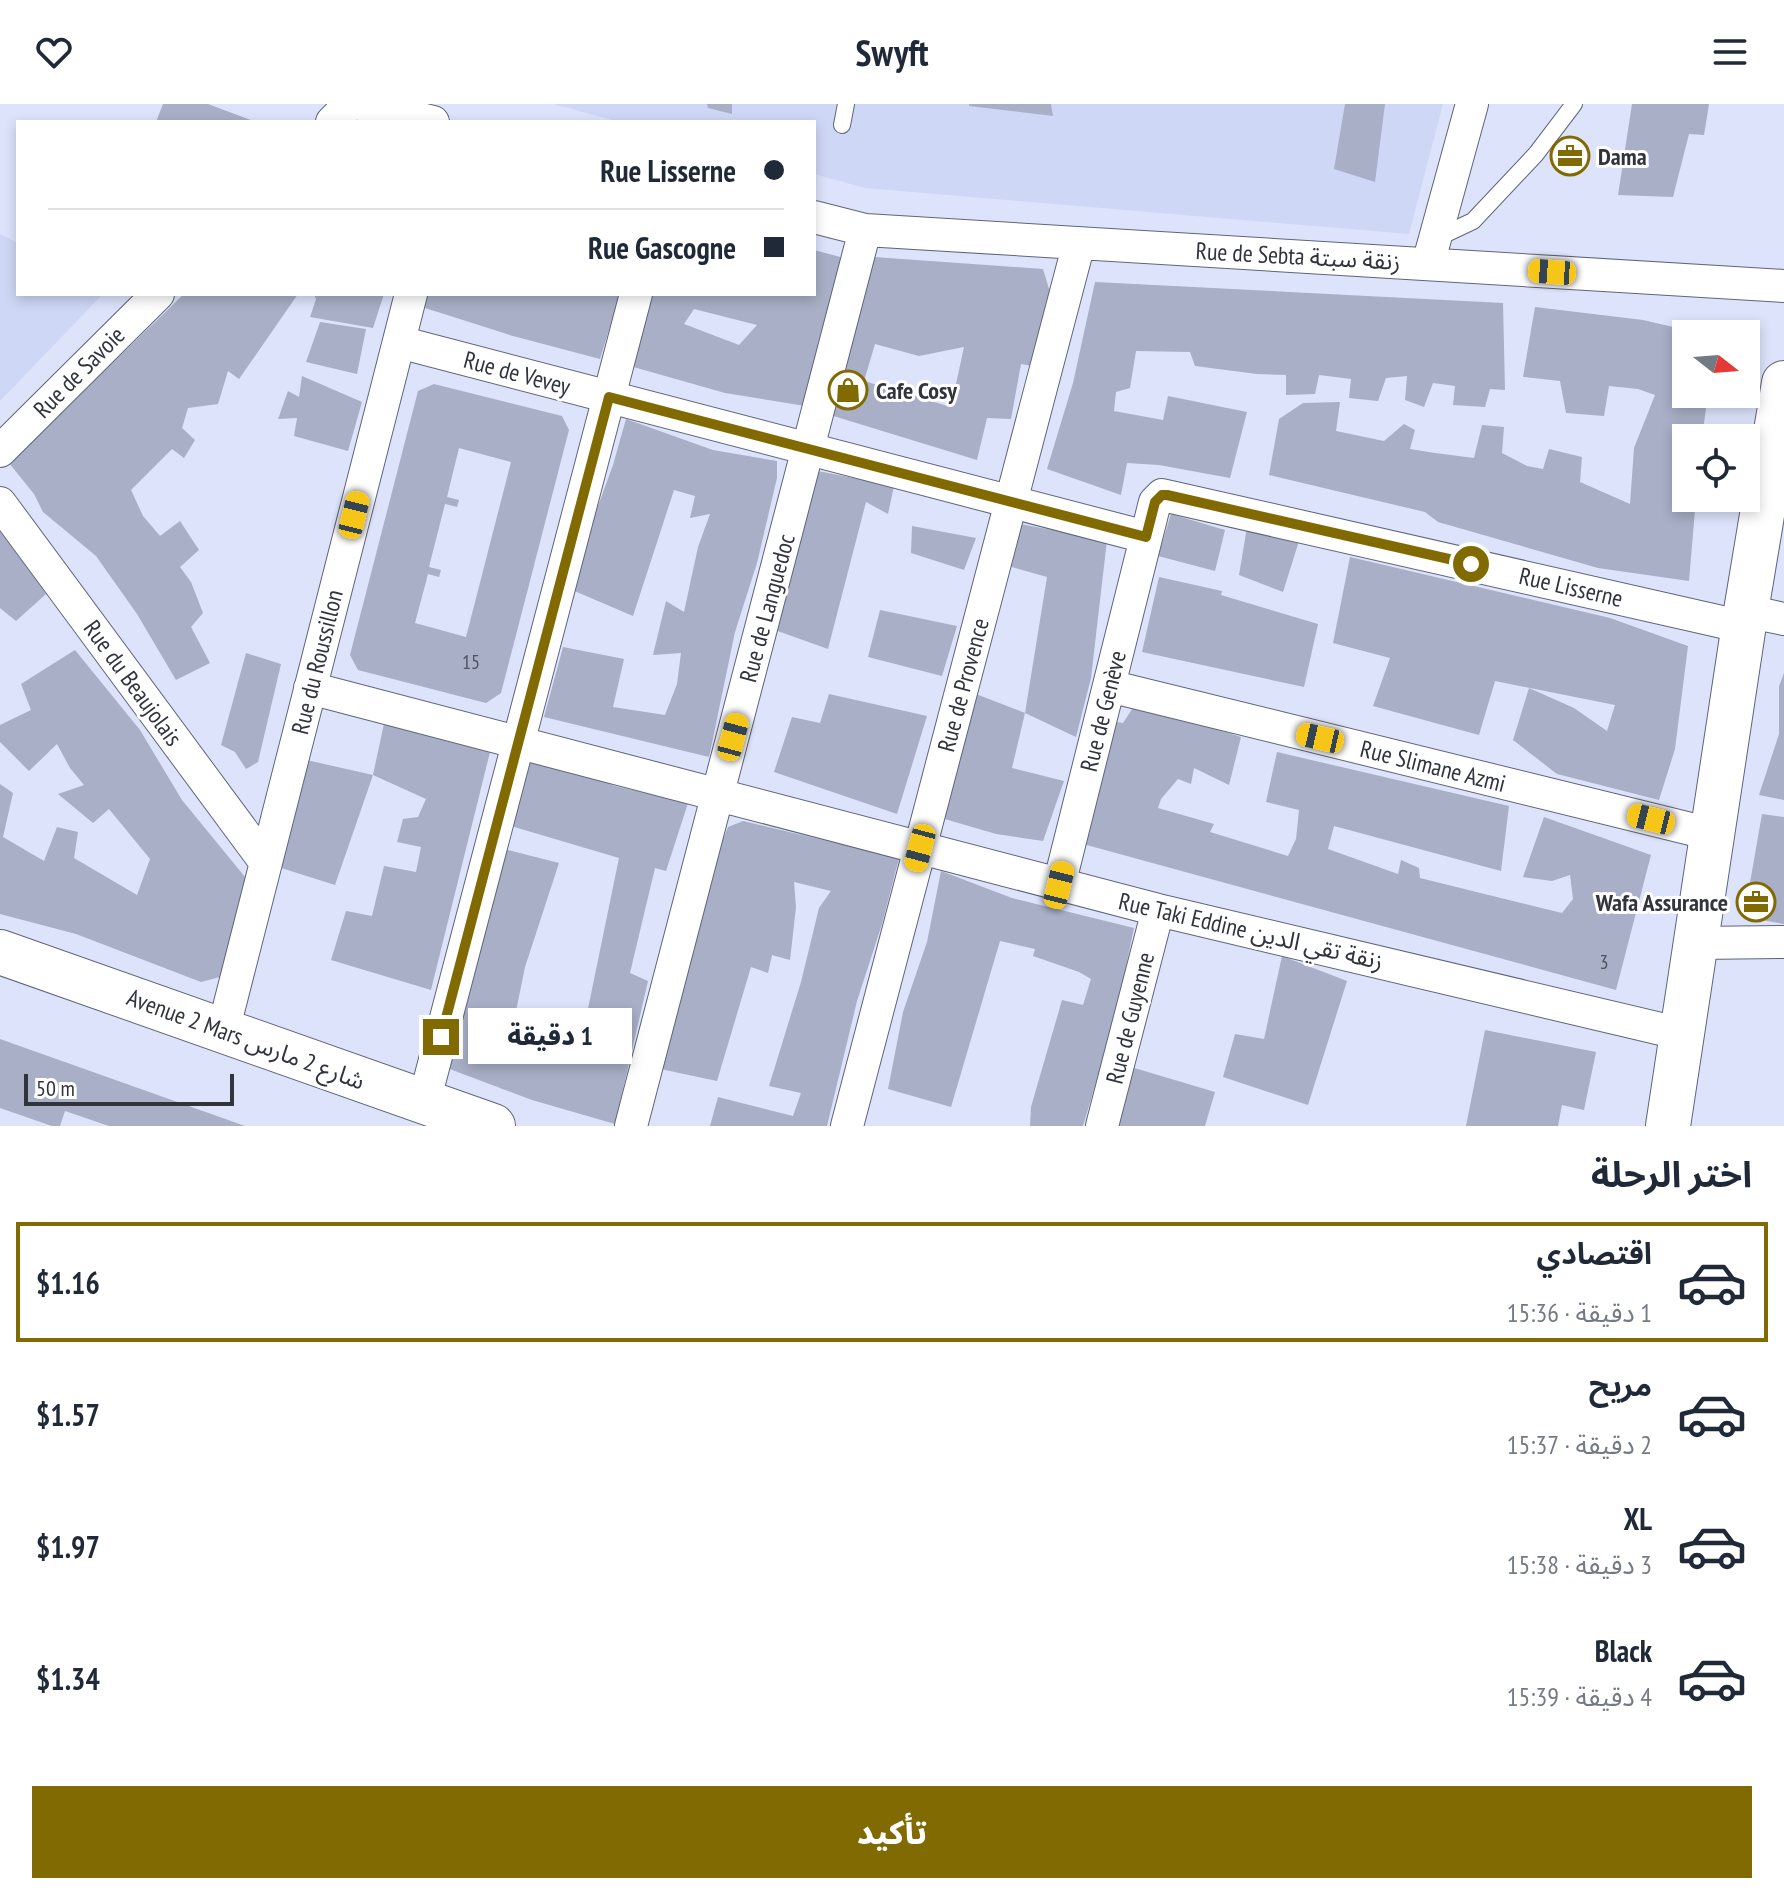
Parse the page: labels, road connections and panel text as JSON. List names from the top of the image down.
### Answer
{
  "streets": {
    "main road": ["Avenue 2 Mars شارع 2 مارس"],
    "street": [
      "Rue de Sebta زنقة سبتة",
      "Rue de Savoie",
      "Rue de Vevey",
      "Rue Lisserne",
      "Rue de Languedoc",
      "Rue du Roussillon",
      "Rue du Beaujolais",
      "Rue de Provence",
      "Rue de Genève",
      "Rue Slimane Azmi",
      "Rue Taki Eddine زنقة تقي الدين",
      "Rue de Guyenne"
    ]
  },
  "crossings": [
    ["Rue de Sebta زنقة سبتة", "Rue de Languedoc"],
    ["Rue de Sebta زنقة سبتة", "Rue de Provence"],
    ["Rue de Vevey", "Rue Lisserne"],
    ["Rue de Vevey", "Rue de Languedoc"],
    ["Rue de Vevey", "Rue du Roussillon"],
    ["Rue de Vevey", "Rue de Provence"],
    ["Rue de Vevey", "Rue de Genève"],
    ["Rue Lisserne", "Rue de Genève"],
    ["Rue de Languedoc", "Rue Taki Eddine زنقة تقي الدين"],
    ["Rue du Roussillon", "Rue du Beaujolais"],
    ["Rue du Roussillon", "Rue Taki Eddine زنقة تقي الدين"],
    ["Rue du Roussillon", "Avenue 2 Mars شارع 2 مارس"],
    ["Rue de Provence", "Rue Taki Eddine زنقة تقي الدين"],
    ["Rue de Genève", "Rue Slimane Azmi"],
    ["Rue de Genève", "Rue Taki Eddine زنقة تقي الدين"],
    ["Rue Taki Eddine زنقة تقي الدين", "Rue de Guyenne"]
  ],
  "places": {
    "office": ["Dama", "Wafa Assurance"],
    "shop": ["Cafe Cosy"]
  },
  "house_numbers": ["15", "3"],
  "scale_bar": "50 m",
  "north": "right",
  "page": {
    "header": "Swyft",
    "banner": ["Rue Lisserne", "Rue Gascogne"],
    "bubble": "1 دقيقة",
    "scale": "50 m",
    "heading": "اختر الرحلة",
    "list": [
      {
        "name": "اقتصادي",
        "note": "1 دقيقة · 15:36",
        "value": "$1.16"
      },
      {
        "name": "مريح",
        "note": "2 دقيقة · 15:37",
        "value": "$1.57"
      },
      {
        "name": "XL",
        "note": "3 دقيقة · 15:38",
        "value": "$1.97"
      },
      {
        "name": "Black",
        "note": "4 دقيقة · 15:39",
        "value": "$1.34"
      }
    ],
    "buttons": "تأكيد"
  }
}
